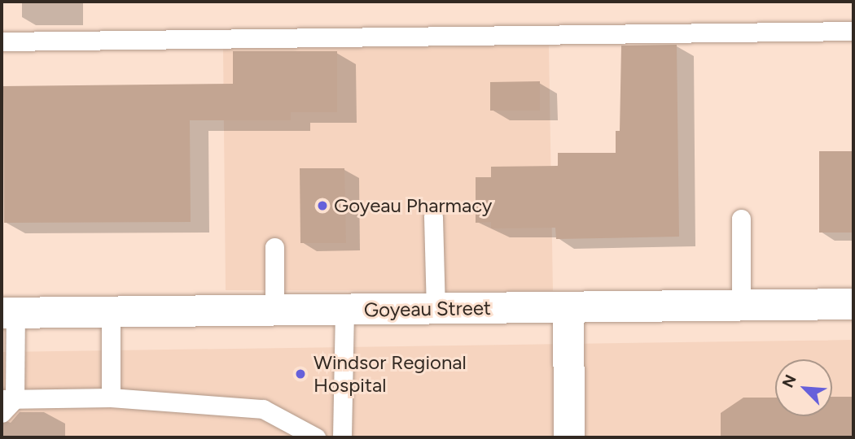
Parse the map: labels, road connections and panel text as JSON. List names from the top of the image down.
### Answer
{
  "streets": {
    "street": ["Goyeau Street"]
  },
  "places": ["Goyeau Pharmacy", "Windsor Regional Hospital"],
  "north": "top left"
}
